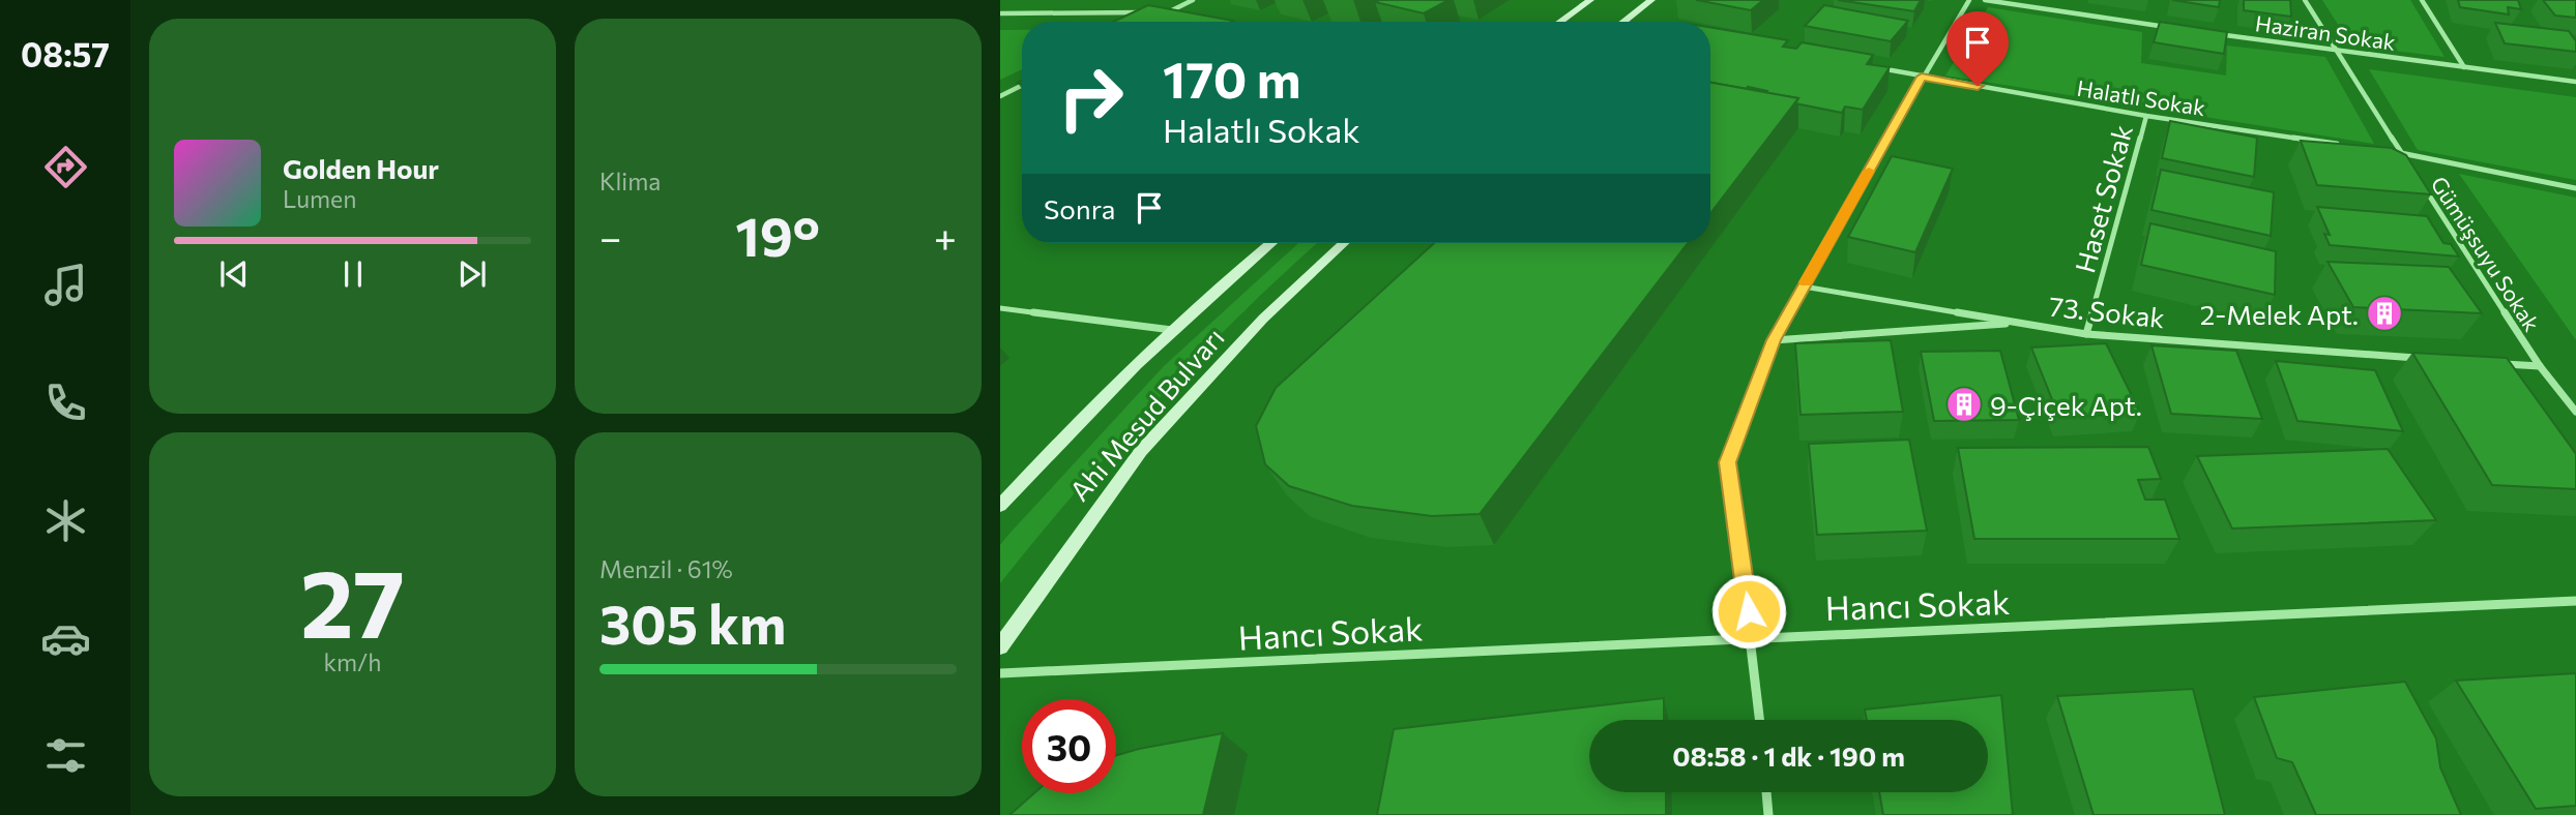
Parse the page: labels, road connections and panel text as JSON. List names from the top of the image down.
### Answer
{
  "streets": {
    "main road": ["Ahi Mesud Bulvarı"],
    "street": [
      "Haziran Sokak",
      "Halatlı Sokak",
      "Haset Sokak",
      "Gümüşsuyu Sokak",
      "73. Sokak",
      "Hancı Sokak"
    ]
  },
  "crossings": [
    ["Haziran Sokak", "Gümüşsuyu Sokak"],
    ["Halatlı Sokak", "Haset Sokak"],
    ["Haset Sokak", "73. Sokak"]
  ],
  "places": {
    "building": ["2-Melek Apt.", "9-Çiçek Apt."]
  },
  "page": {
    "tabs": "08:57",
    "tile": [
      "Klima",
      ["27", "km/h"],
      ["Menzil · 61%", "305 km"]
    ],
    "turn": ["170 m", "Halatlı Sokak"],
    "song": ["Golden Hour", "Lumen"],
    "then": "Sonra",
    "heat": ["−", "19°", "+"],
    "limit": "30",
    "trip": "08:58 · 1 dk · 190 m"
  }
}
